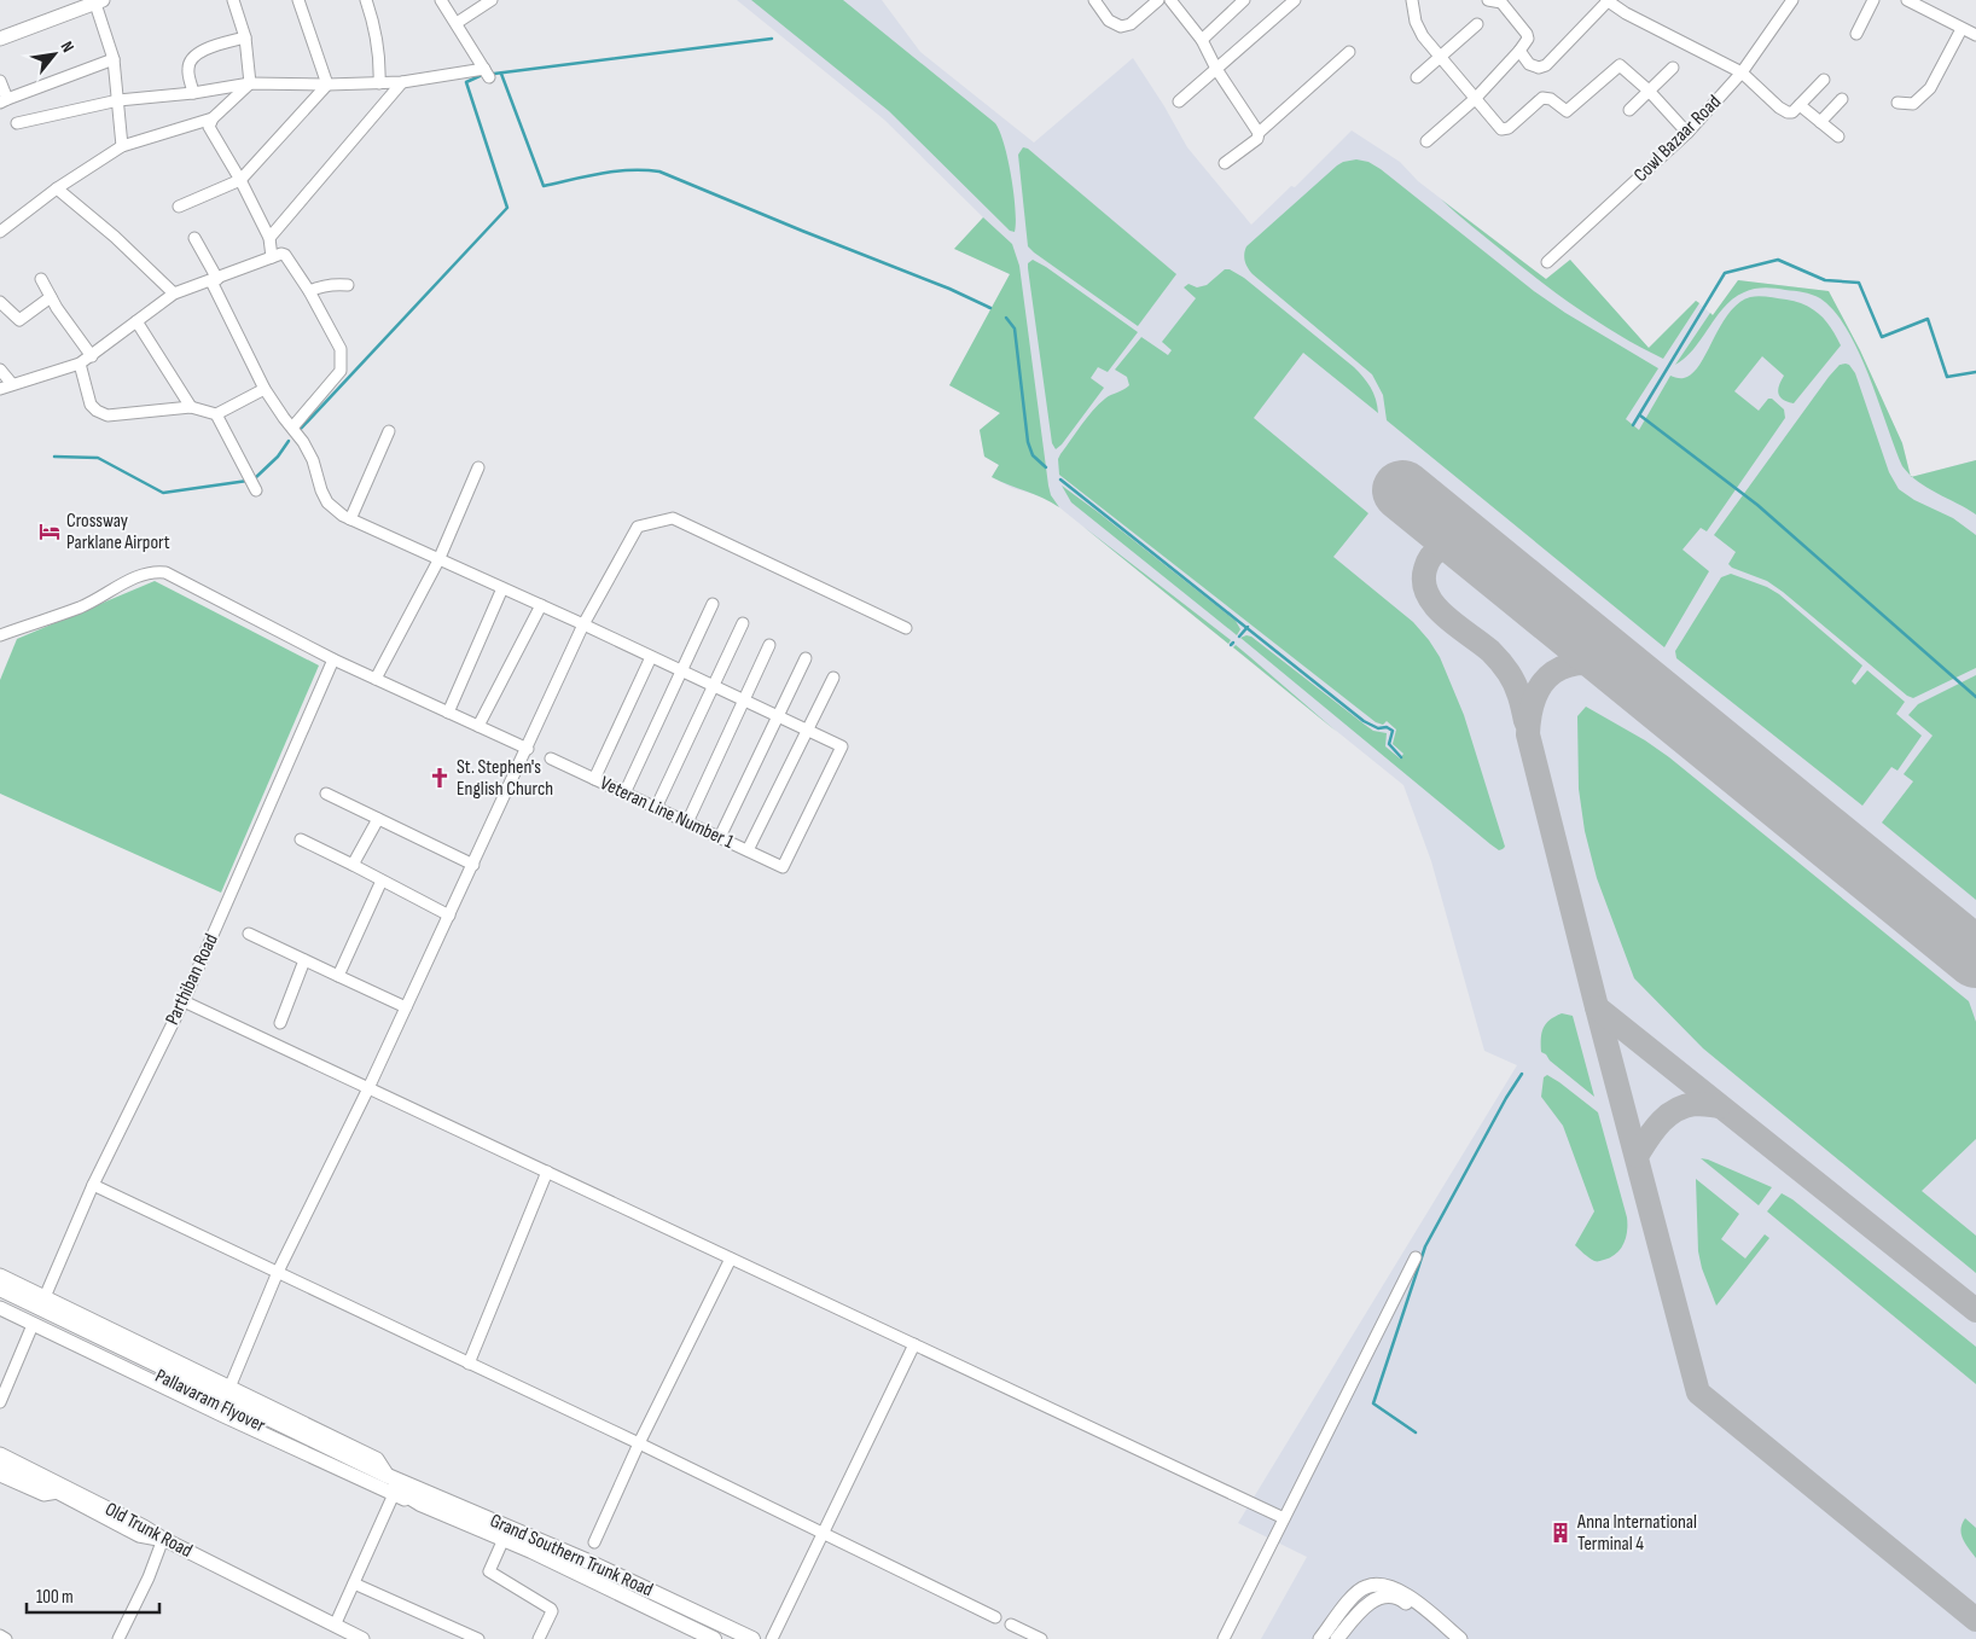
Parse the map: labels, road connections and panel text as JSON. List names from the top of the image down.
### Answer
{
  "streets": {
    "main road": ["Pallavaram Flyover", "Grand Southern Trunk Road"],
    "street": [
      "Cowl Bazaar Road",
      "Veteran Line Number 1",
      "Parthiban Road",
      "Old Trunk Road"
    ]
  },
  "crossings": [
    ["Pallavaram Flyover", "Grand Southern Trunk Road"]
  ],
  "places": {
    "hotel": ["Crossway Parklane Airport"],
    "church": ["St. Stephen's English Church"],
    "building": ["Anna International Terminal 4"]
  },
  "scale_bar": "100 m",
  "north": "top right"
}
